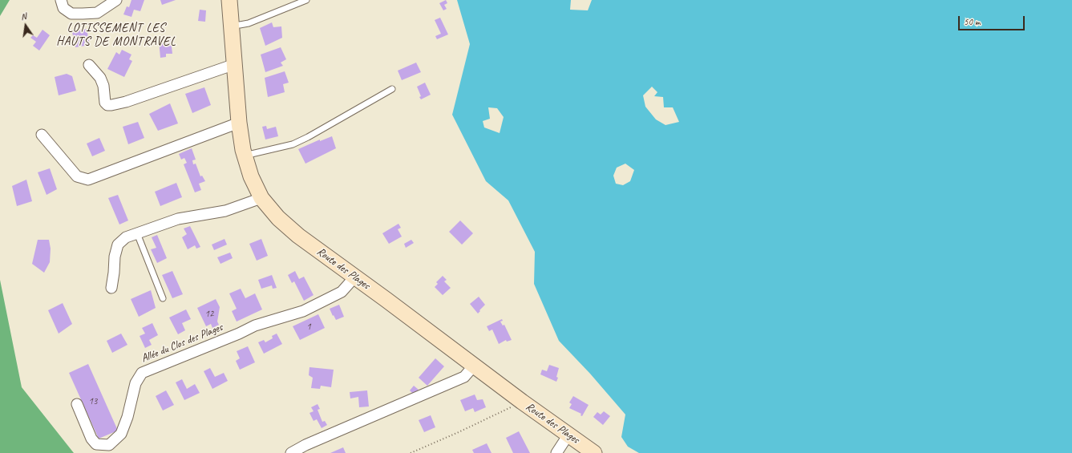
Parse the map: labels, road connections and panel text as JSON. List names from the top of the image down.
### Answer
{
  "streets": {
    "street": ["Route des Plages", "Allée du Clos des Plages"]
  },
  "crossings": [
    ["Route des Plages", "Allée du Clos des Plages"]
  ],
  "districts": ["LOTISSEMENT LES HAUTS DE MONTRAVEL"],
  "house_numbers": ["12", "1", "13"],
  "scale_bar": "50 m",
  "north": "top"
}
